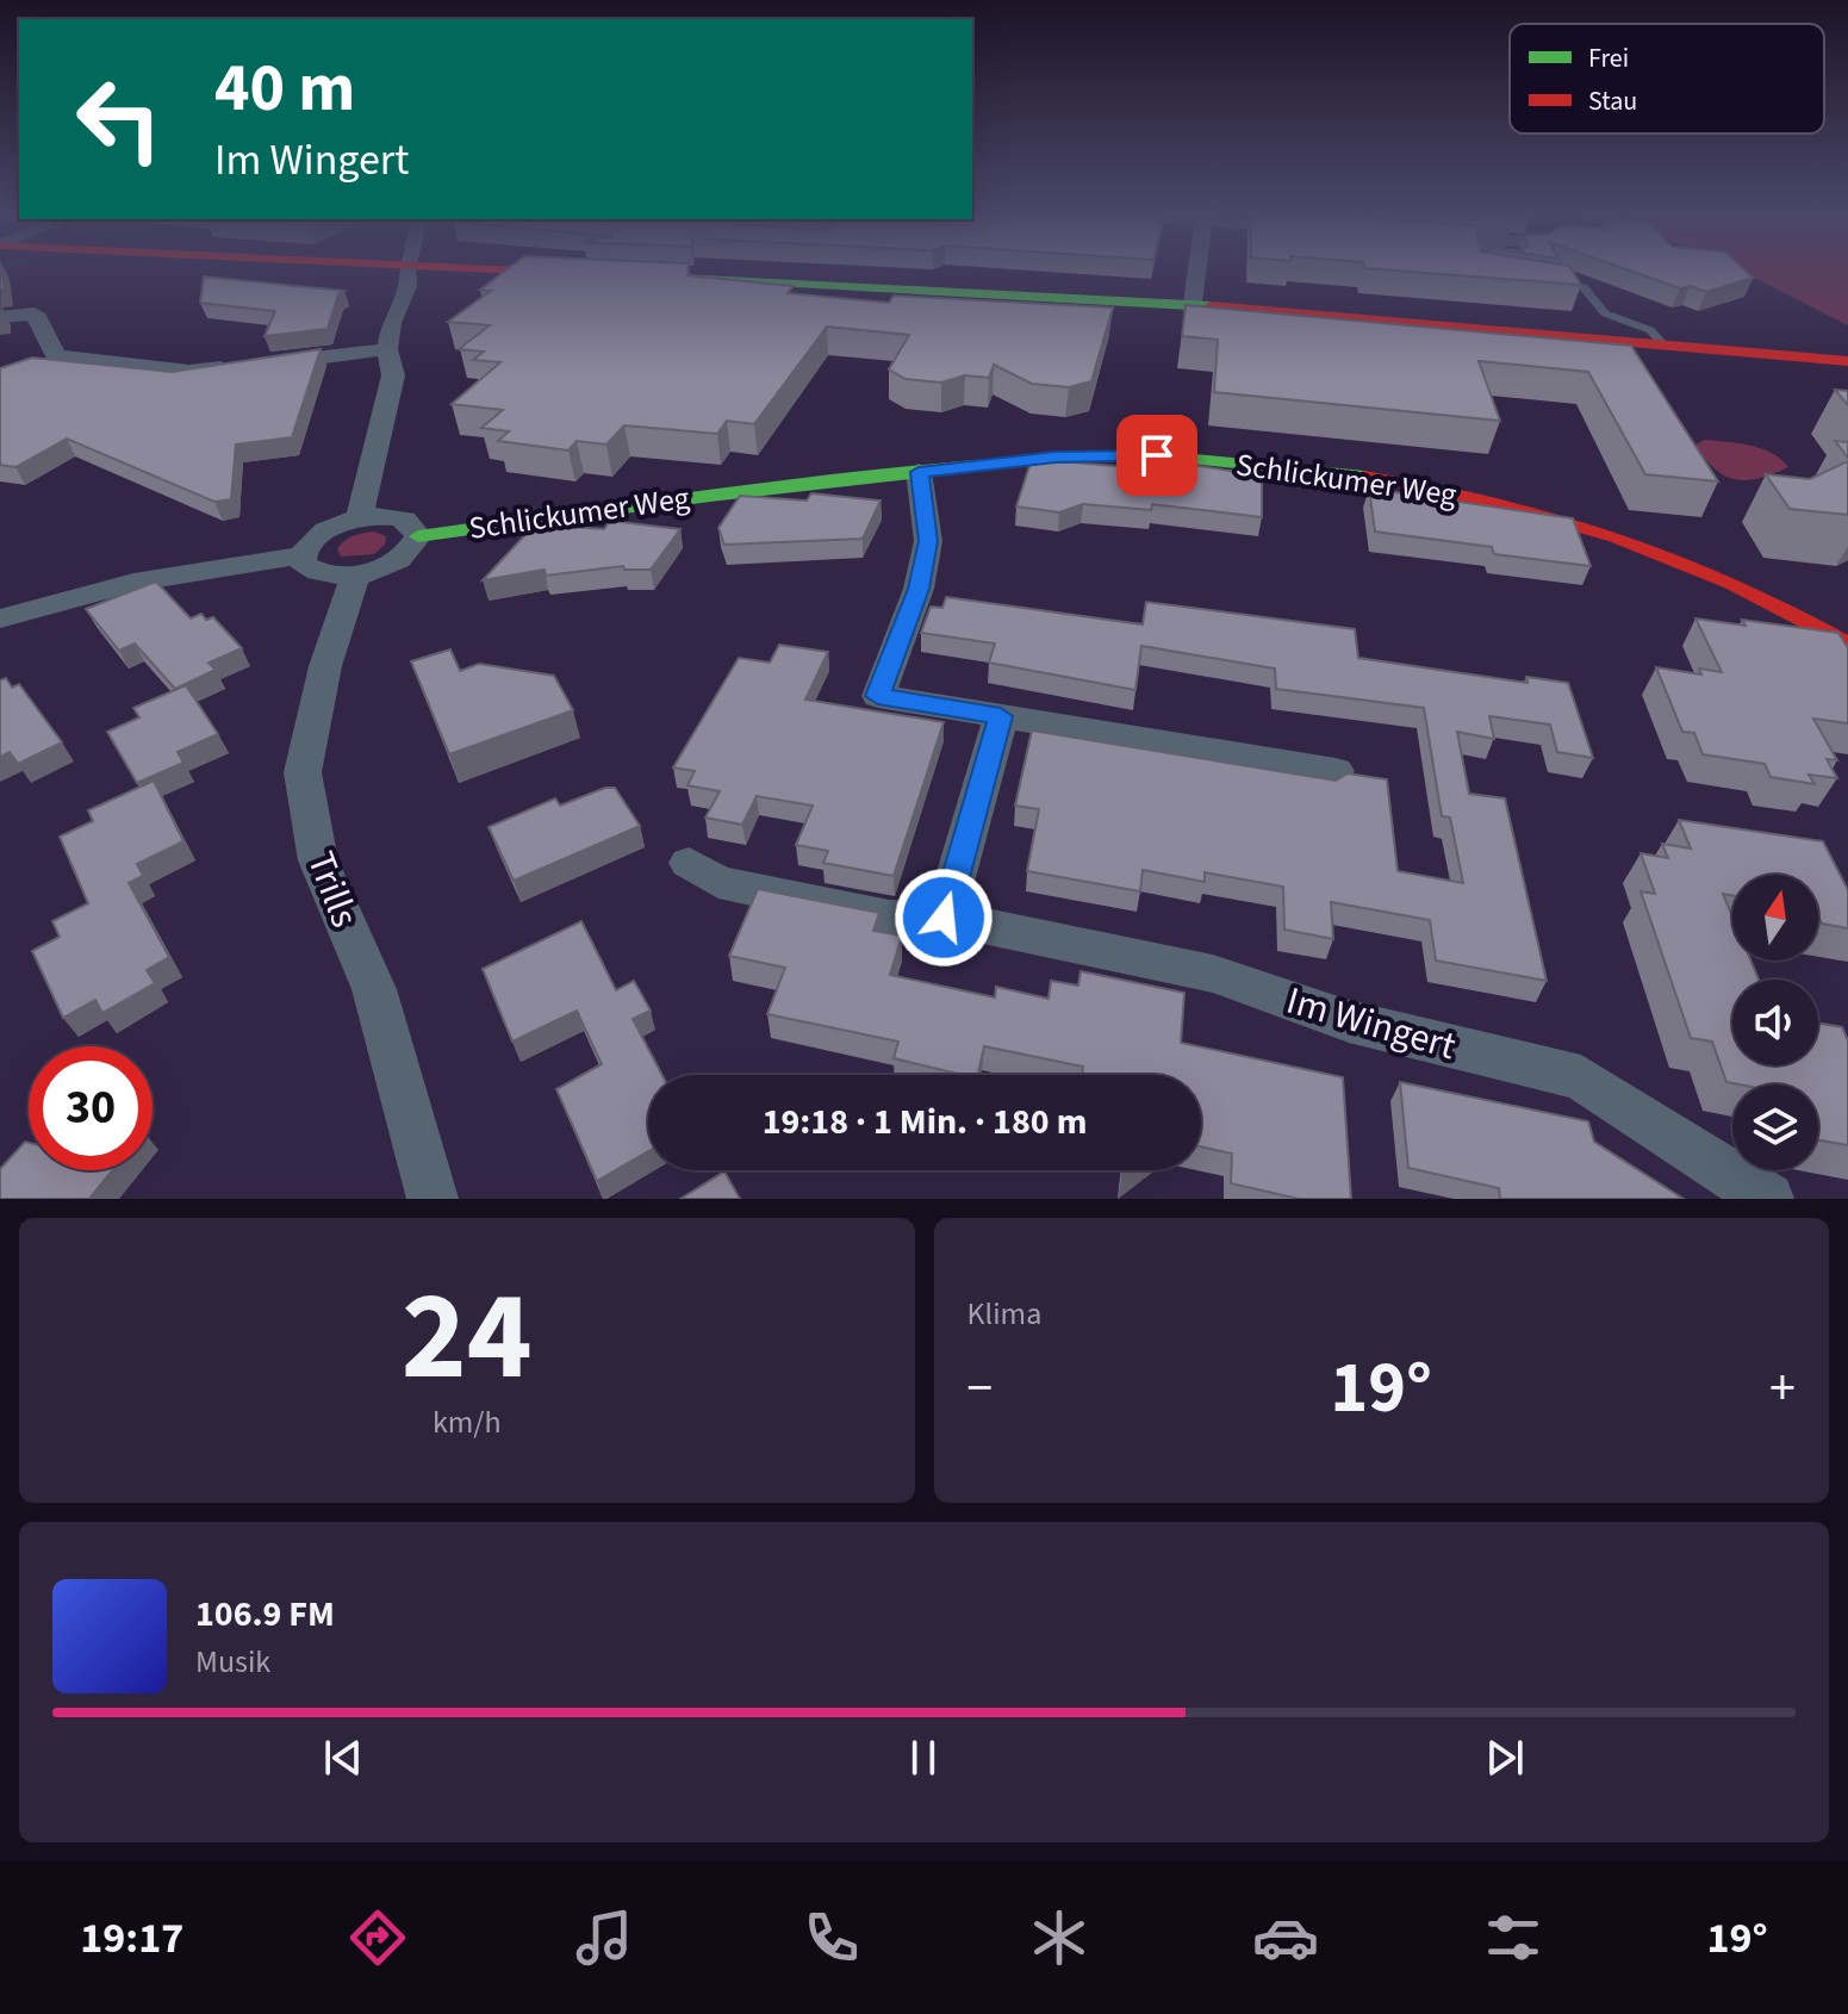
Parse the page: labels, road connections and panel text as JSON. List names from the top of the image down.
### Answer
{
  "streets": {
    "main road": ["Schlickumer Weg"],
    "street": ["Trills", "Im Wingert"]
  },
  "legend": ["Frei", "Stau"],
  "north": "top",
  "page": {
    "turn": ["40 m", "Im Wingert"],
    "limit": "30",
    "trip": "19:18 · 1 Min. · 180 m",
    "tile": [
      ["24", "km/h"],
      "Klima"
    ],
    "heat": ["−", "19°", "+"],
    "song": ["106.9 FM", "Musik"],
    "tabs": ["19:17", "19°"]
  }
}
